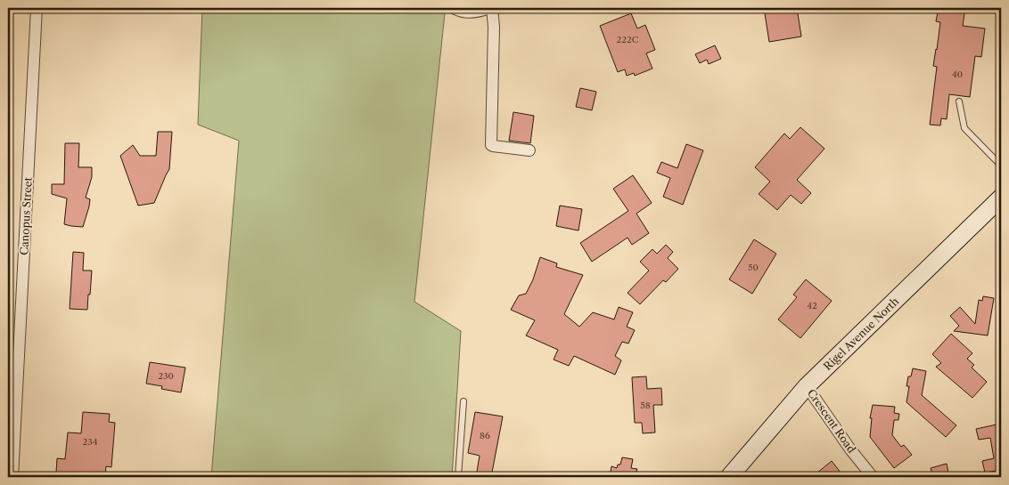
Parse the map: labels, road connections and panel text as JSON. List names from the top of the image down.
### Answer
{
  "streets": {
    "main road": ["Rigel Avenue North"],
    "street": ["Canopus Street", "Crescent Road"]
  },
  "crossings": [
    ["Rigel Avenue North", "Crescent Road"]
  ],
  "house_numbers": [
    "222C",
    "40",
    "50",
    "42",
    "230",
    "58",
    "86",
    "234"
  ]
}
